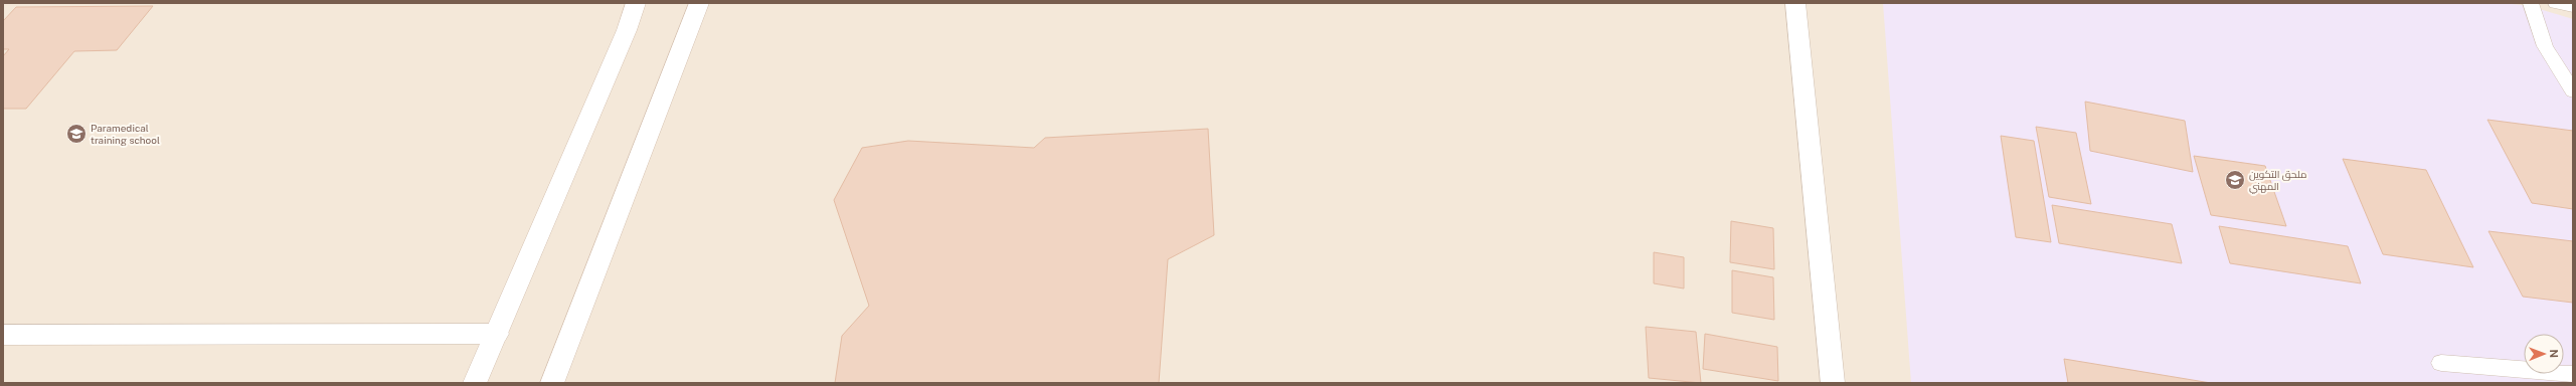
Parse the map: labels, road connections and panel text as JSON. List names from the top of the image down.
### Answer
{
  "places": {
    "school or university": ["Paramedical training school", "ملحق التكوين المهني"]
  },
  "north": "right"
}
